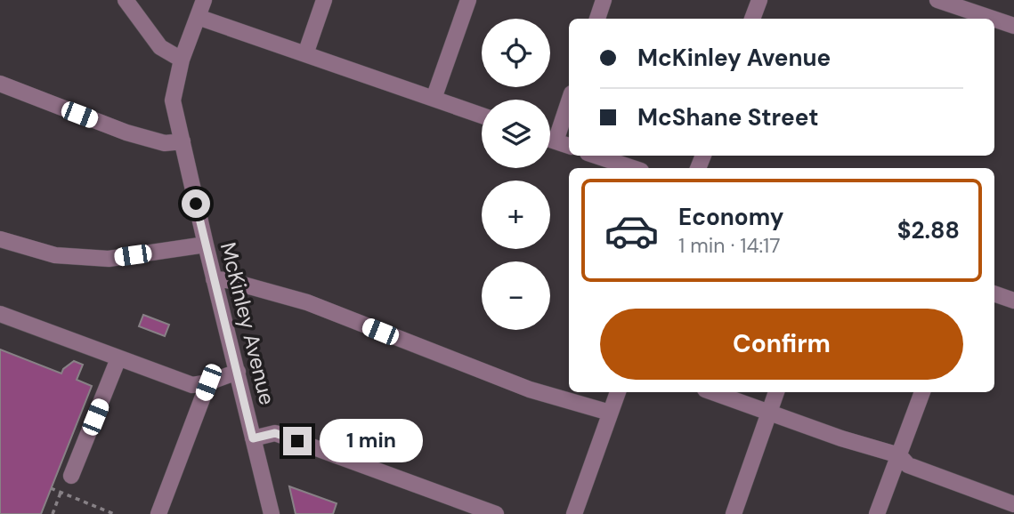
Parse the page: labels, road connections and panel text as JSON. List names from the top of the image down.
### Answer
{
  "streets": {
    "street": ["McKinley Avenue"]
  },
  "page": {
    "map_buttons": ["+", "−"],
    "banner": ["McKinley Avenue", "McShane Street"],
    "list": [
      {
        "name": "Economy",
        "note": "1 min · 14:17",
        "value": "$2.88"
      }
    ],
    "buttons": "Confirm",
    "bubble": "1 min"
  }
}
